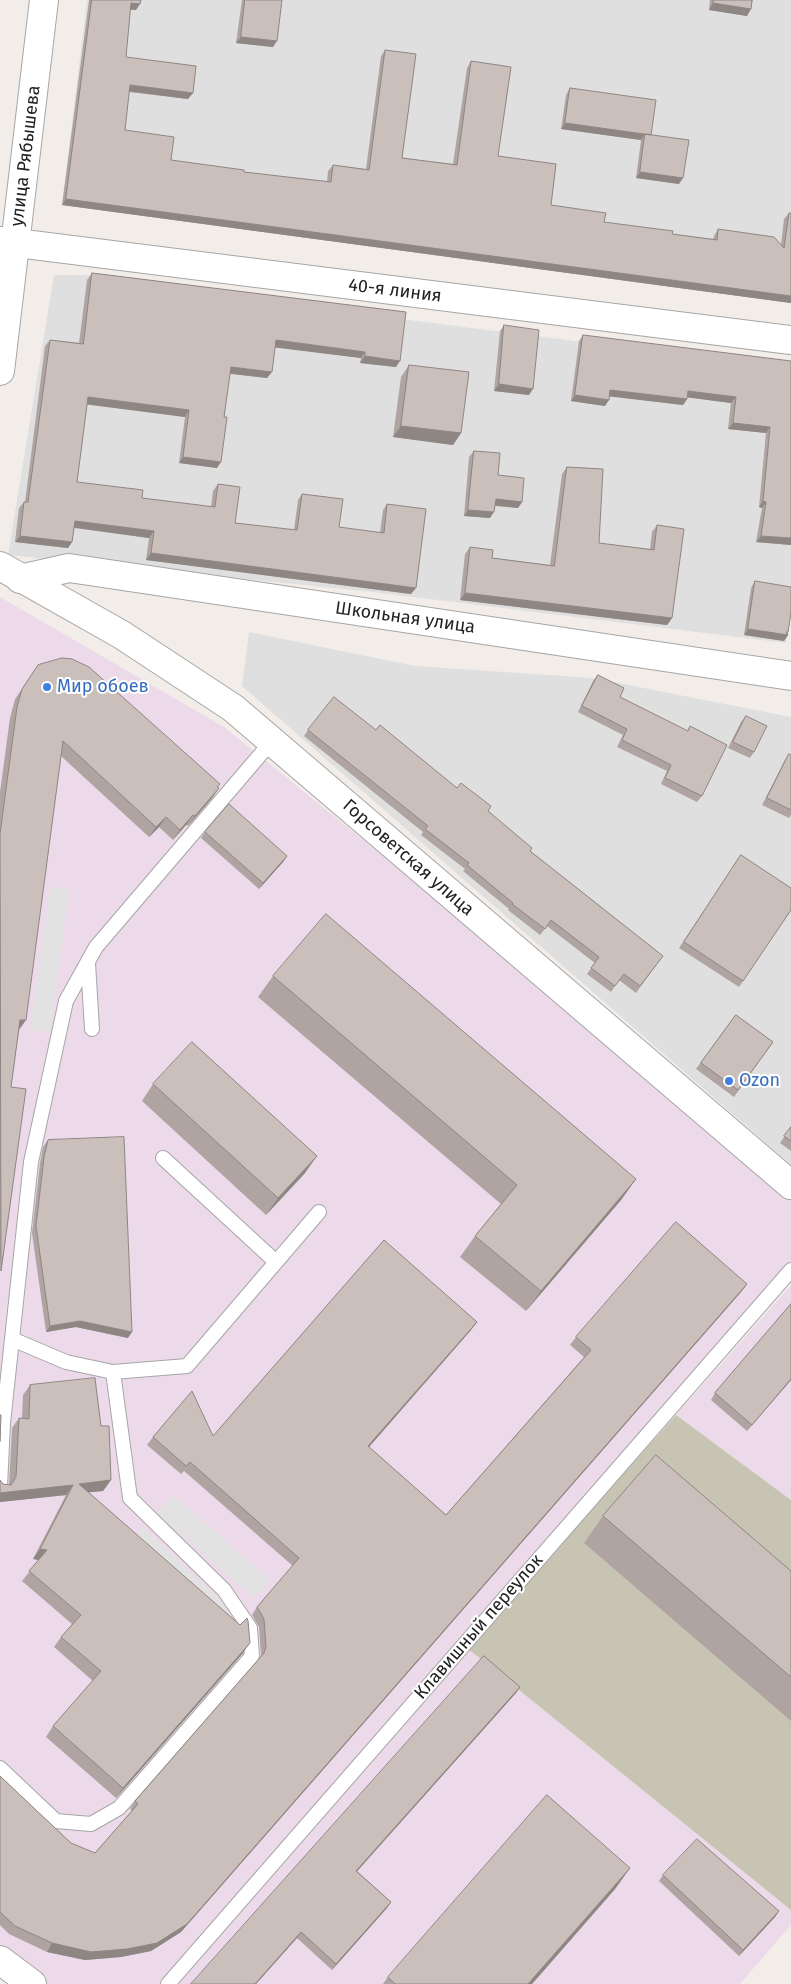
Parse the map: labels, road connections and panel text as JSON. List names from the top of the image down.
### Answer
{
  "streets": {
    "street": [
      "улица Рябышева",
      "40-я линия",
      "Школьная улица",
      "Горсоветская улица"
    ],
    "lane": ["Клавишный переулок"]
  },
  "crossings": [
    ["улица Рябышева", "40-я линия"],
    ["Школьная улица", "Горсоветская улица"]
  ],
  "places": ["Мир обоев", "Ozon"]
}
